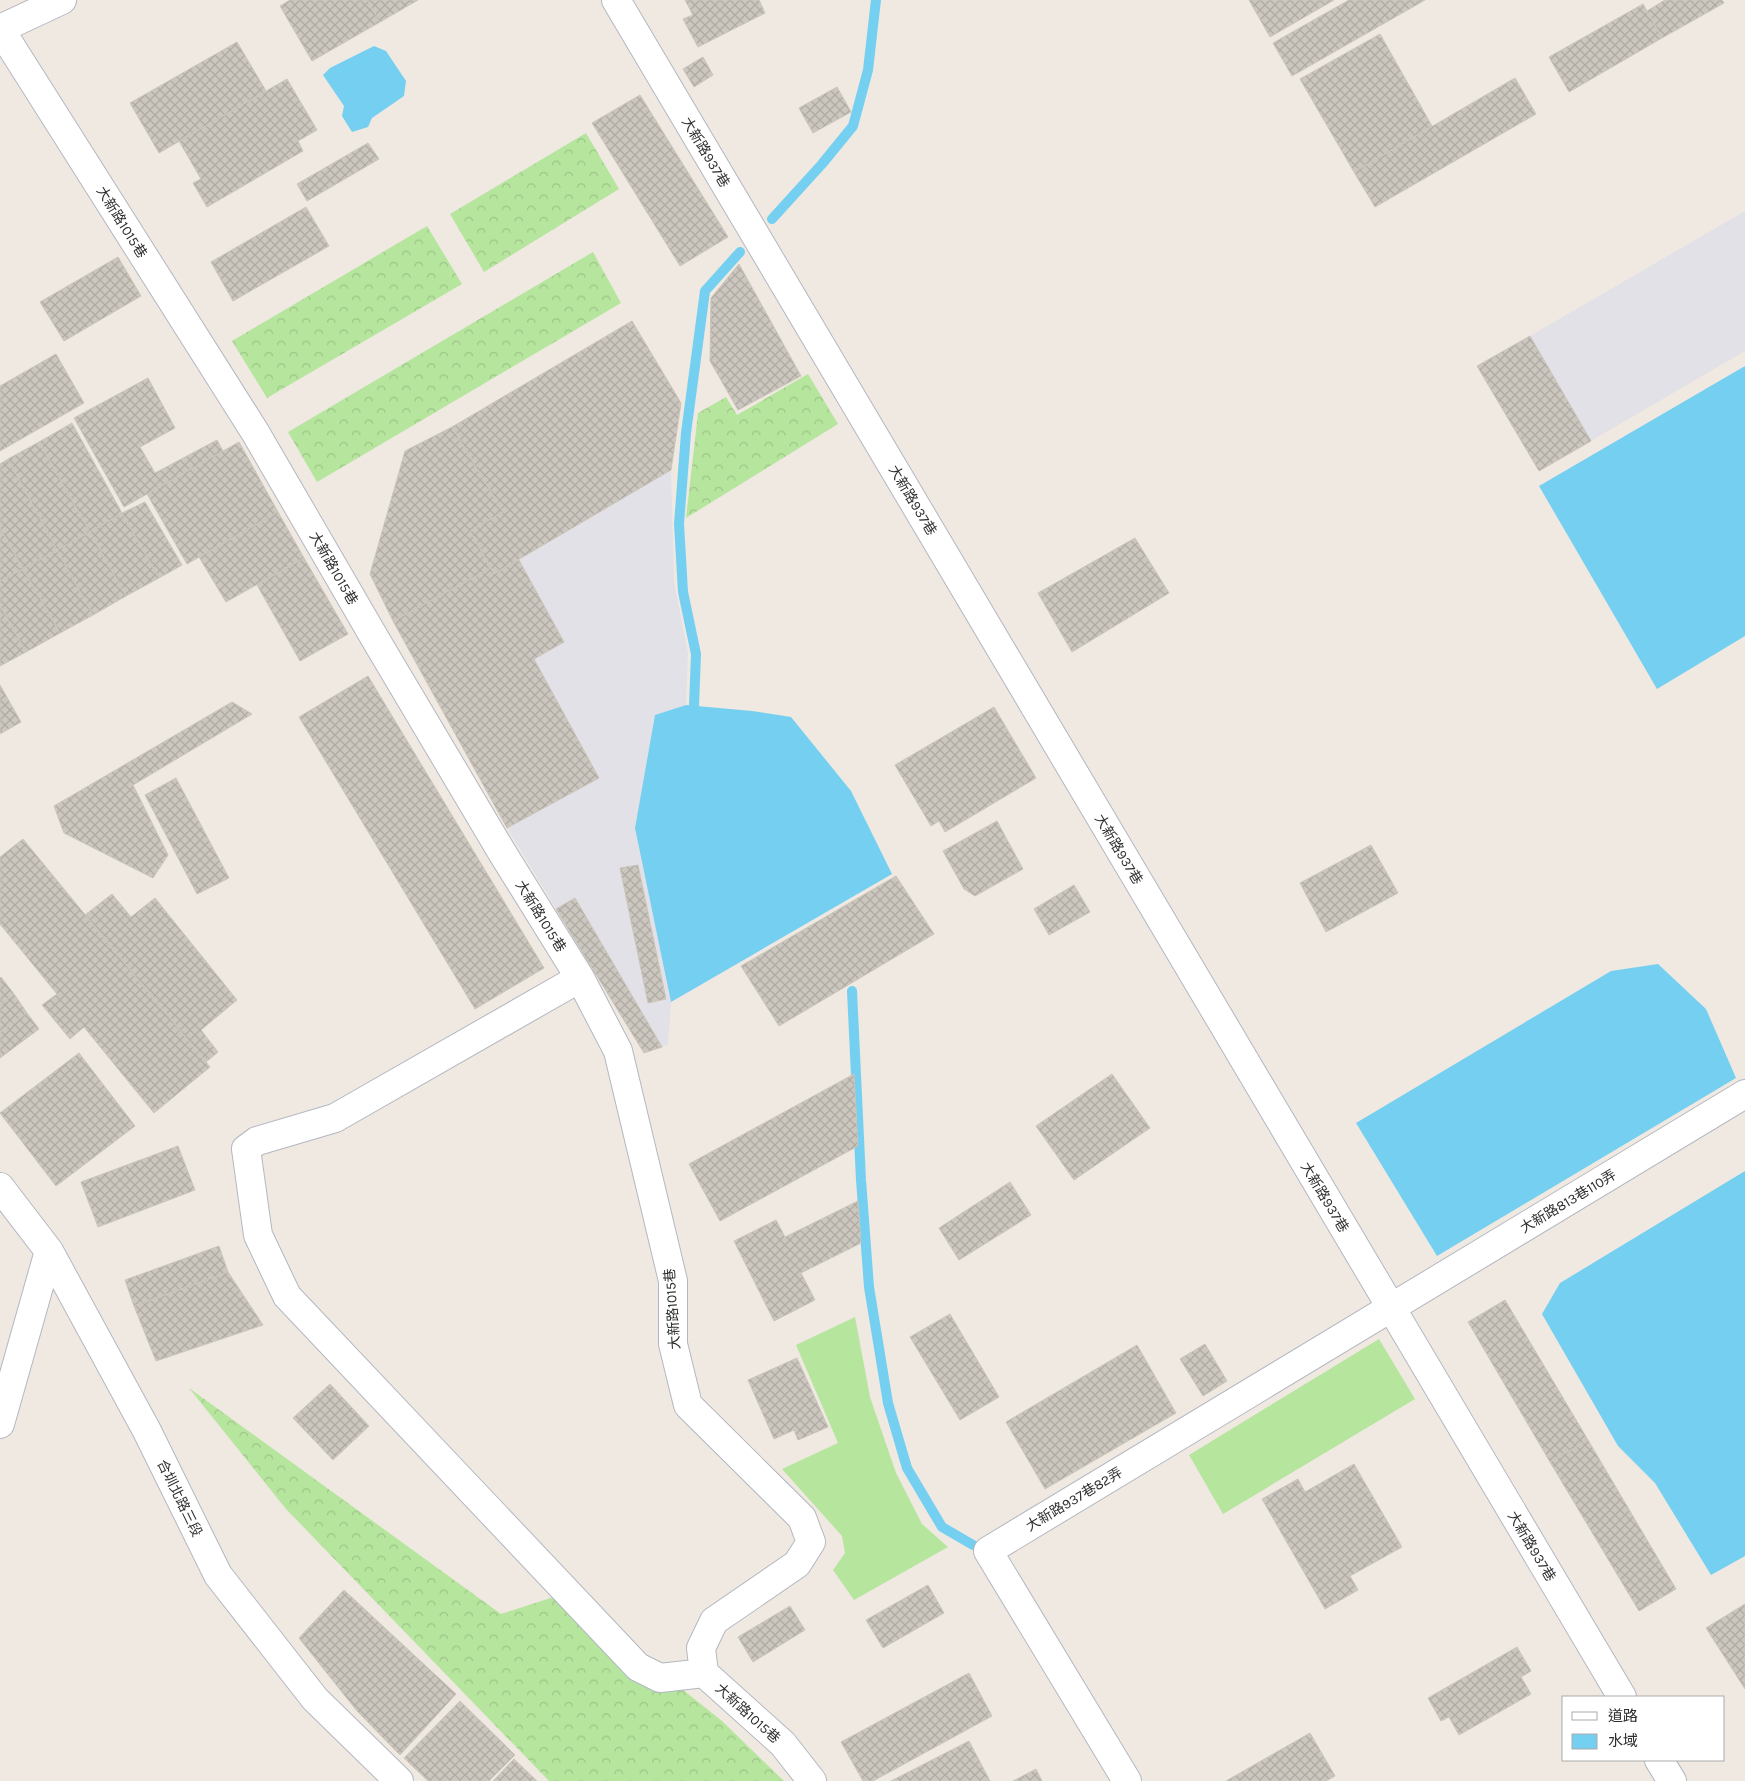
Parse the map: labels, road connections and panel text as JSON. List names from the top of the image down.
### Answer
{
  "streets": {
    "street": [
      "大新路937巷",
      "大新路1015巷",
      "大新路813巷110弄",
      "合圳北路三段",
      "大新路937巷82弄"
    ]
  },
  "crossings": [
    ["大新路937巷", "大新路813巷110弄"],
    ["大新路937巷", "大新路937巷82弄"],
    ["大新路813巷110弄", "大新路937巷82弄"]
  ],
  "legend": ["道路", "水域"]
}
